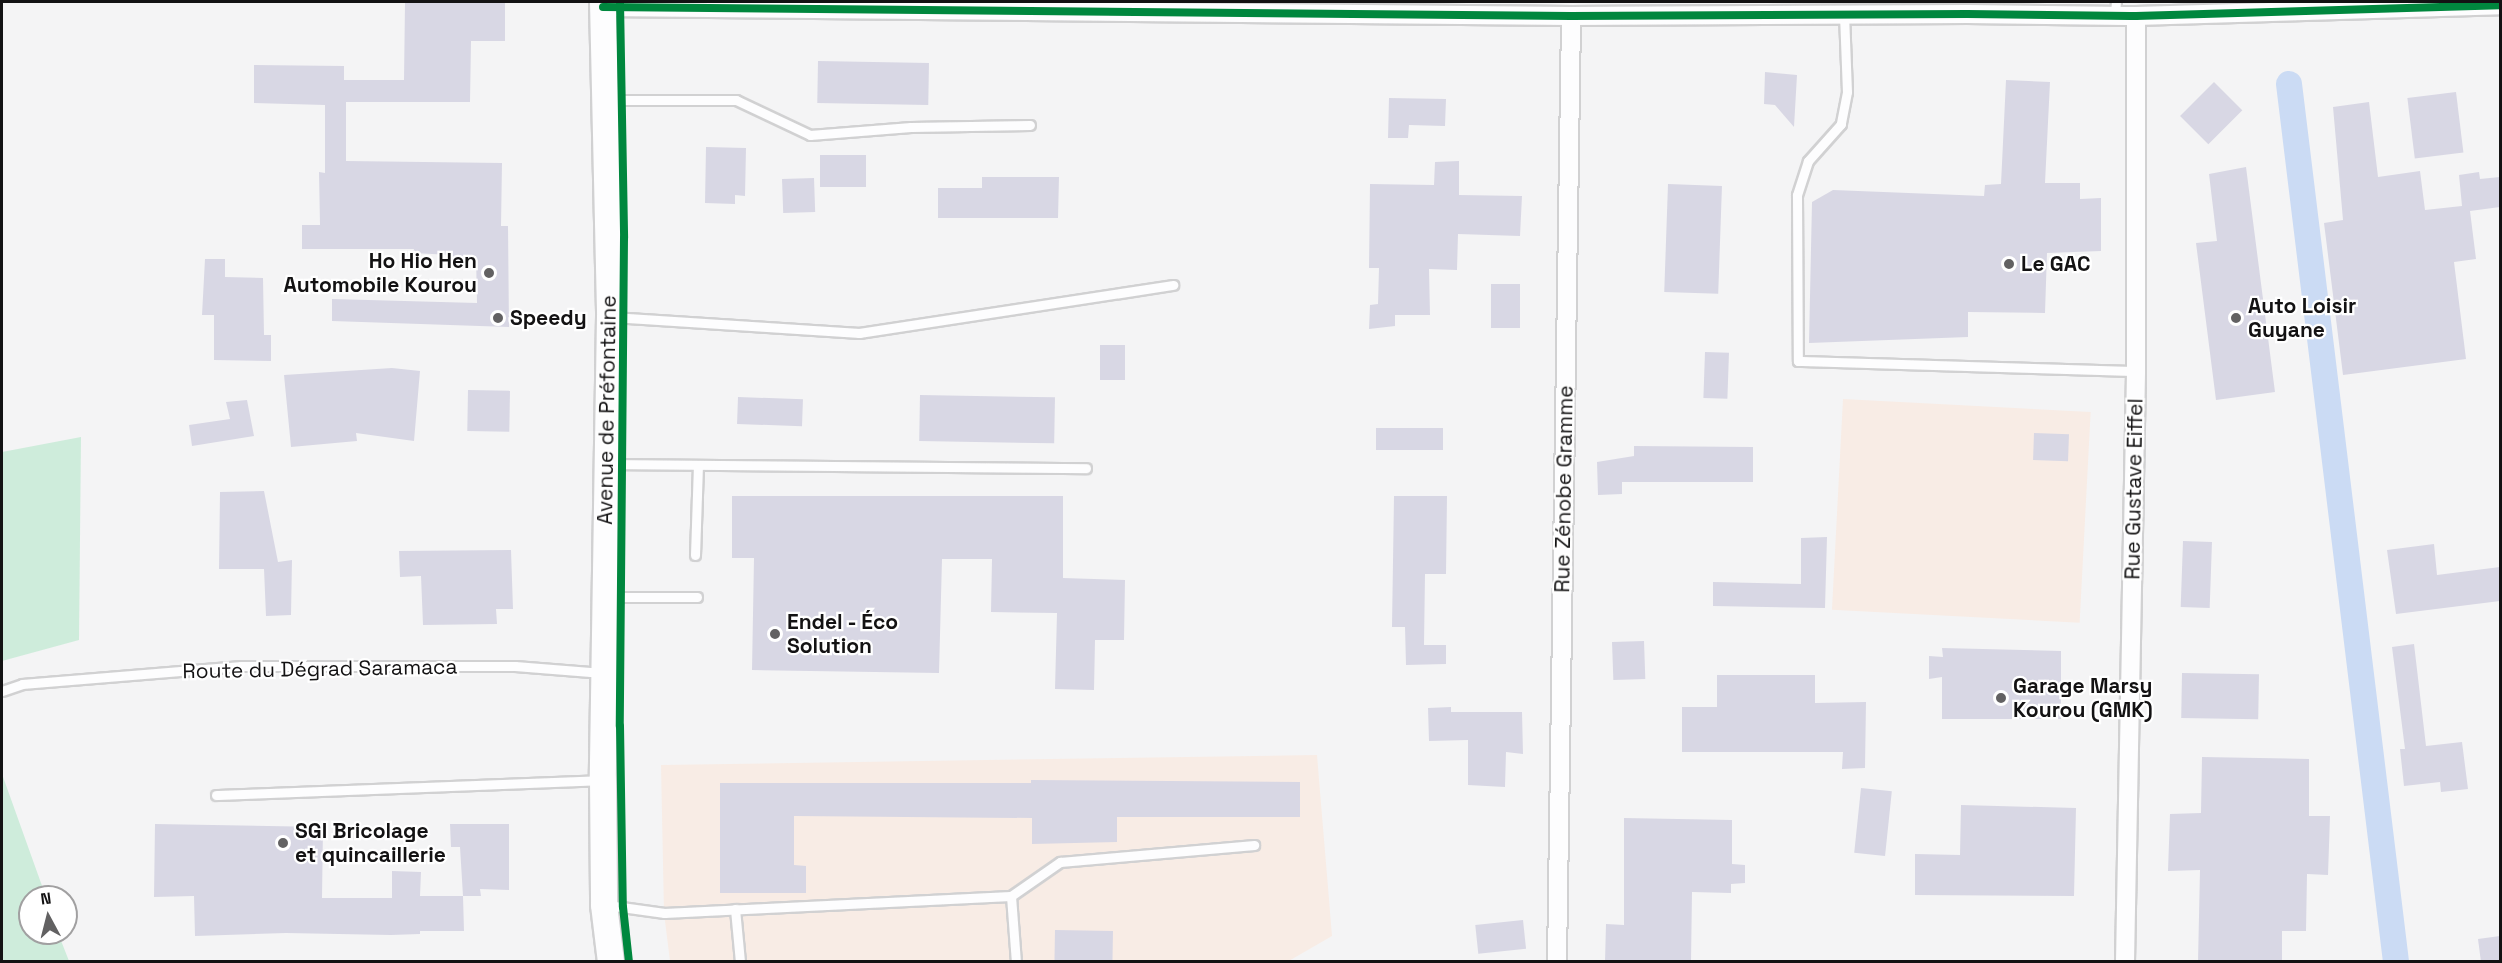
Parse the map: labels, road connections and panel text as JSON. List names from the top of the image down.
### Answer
{
  "streets": {
    "main road": ["Avenue de Préfontaine"],
    "street": ["Rue Zénobe Gramme", "Rue Gustave Eiffel"],
    "lane": ["Route du Dégrad Saramaca"]
  },
  "crossings": [
    ["Avenue de Préfontaine", "Route du Dégrad Saramaca"]
  ],
  "places": [
    "Le GAC",
    "Ho Hio Hen Automobile Kourou",
    "Speedy",
    "Auto Loisir Guyane",
    "Endel - Éco Solution",
    "Garage Marsy Kourou (GMK)",
    "SGI Bricolage et quincaillerie"
  ],
  "north": "top"
}
